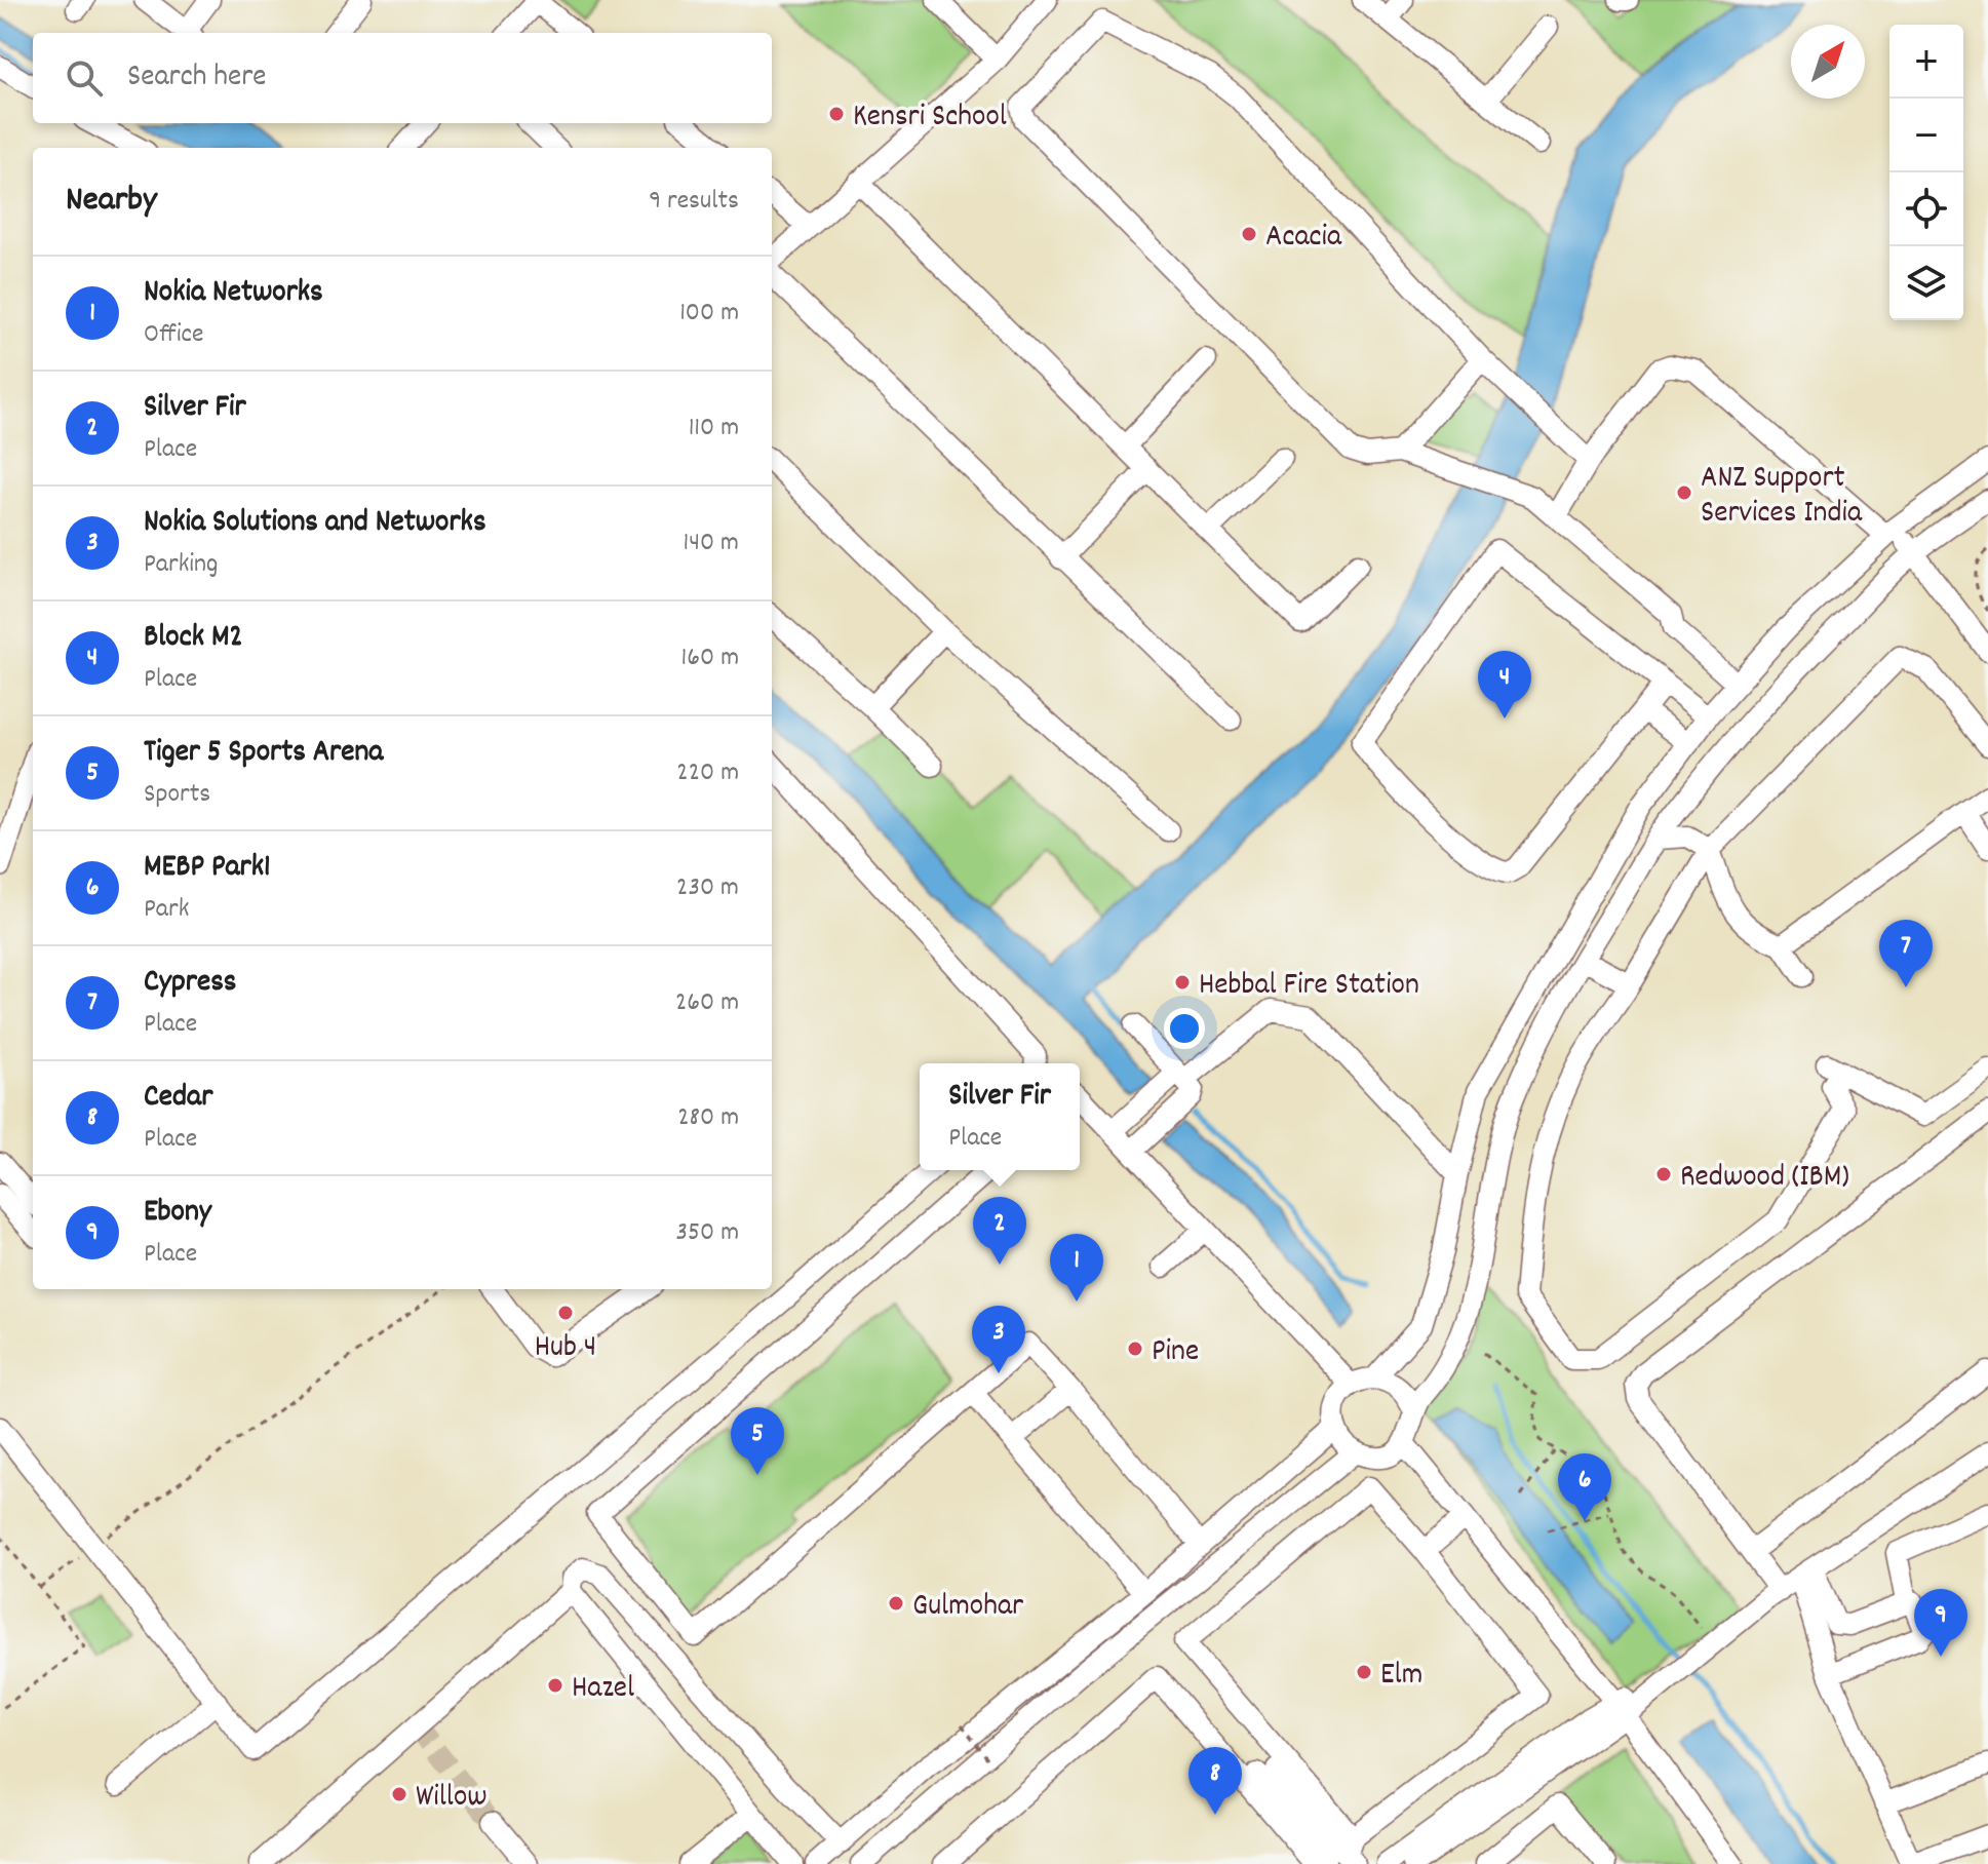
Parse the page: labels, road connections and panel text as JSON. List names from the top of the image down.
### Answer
{
  "places": [
    "Kensri School",
    "Acacia",
    "ANZ Support Services India",
    "Hebbal Fire Station",
    "Redwood (IBM)",
    "Hub 4",
    "Pine",
    "Gulmohar",
    "Elm",
    "Hazel",
    "Willow"
  ],
  "north": "top right",
  "page": {
    "map_buttons": ["+", "−"],
    "search": "Search here",
    "heading": ["Nearby", "9 results"],
    "list": [
      {
        "mark": "1",
        "name": "Nokia Networks",
        "note": "Office",
        "value": "100 m"
      },
      {
        "mark": "2",
        "name": "Silver Fir",
        "note": "Place",
        "value": "110 m"
      },
      {
        "mark": "3",
        "name": "Nokia Solutions and Networks",
        "note": "Parking",
        "value": "140 m"
      },
      {
        "mark": "4",
        "name": "Block M2",
        "note": "Place",
        "value": "160 m"
      },
      {
        "mark": "5",
        "name": "Tiger 5 Sports Arena",
        "note": "Sports",
        "value": "220 m"
      },
      {
        "mark": "6",
        "name": "MEBP Park1",
        "note": "Park",
        "value": "230 m"
      },
      {
        "mark": "7",
        "name": "Cypress",
        "note": "Place",
        "value": "260 m"
      },
      {
        "mark": "8",
        "name": "Cedar",
        "note": "Place",
        "value": "280 m"
      },
      {
        "mark": "9",
        "name": "Ebony",
        "note": "Place",
        "value": "350 m"
      }
    ],
    "pins": [
      "4",
      "7",
      "2",
      "1",
      "3",
      "5",
      "6",
      "9",
      "8"
    ],
    "popup": ["Silver Fir", "Place"]
  }
}
